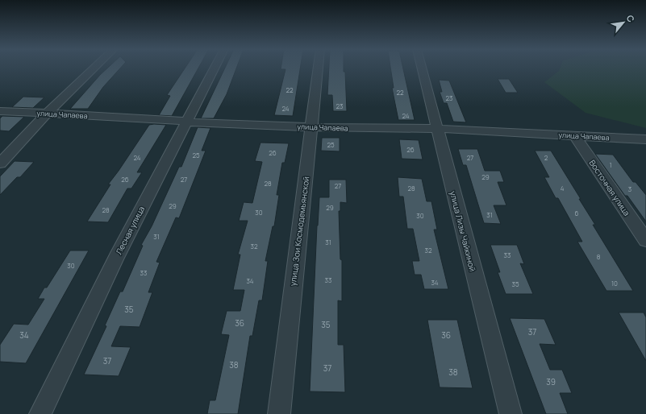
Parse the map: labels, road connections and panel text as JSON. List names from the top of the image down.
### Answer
{
  "streets": {
    "street": [
      "улица Чапаева",
      "Восточная улица",
      "Лесная улица",
      "улица Зои Космодемьянской",
      "улица Лизы Чайкиной"
    ]
  },
  "crossings": [
    ["улица Чапаева", "Восточная улица"],
    ["улица Чапаева", "Лесная улица"],
    ["улица Чапаева", "улица Зои Космодемьянской"],
    ["улица Чапаева", "улица Лизы Чайкиной"]
  ],
  "house_numbers": [
    "22",
    "22",
    "23",
    "23",
    "24",
    "24",
    "25",
    "26",
    "26",
    "25",
    "24",
    "27",
    "2",
    "1",
    "29",
    "26",
    "27",
    "28",
    "27",
    "28",
    "4",
    "3",
    "29",
    "29",
    "28",
    "30",
    "6",
    "31",
    "30",
    "31",
    "31",
    "32",
    "32",
    "33",
    "8",
    "30",
    "33",
    "33",
    "34",
    "34",
    "10",
    "35",
    "35",
    "36",
    "35",
    "37",
    "34",
    "36",
    "37",
    "38",
    "37",
    "38",
    "39"
  ],
  "north": "top right"
}
